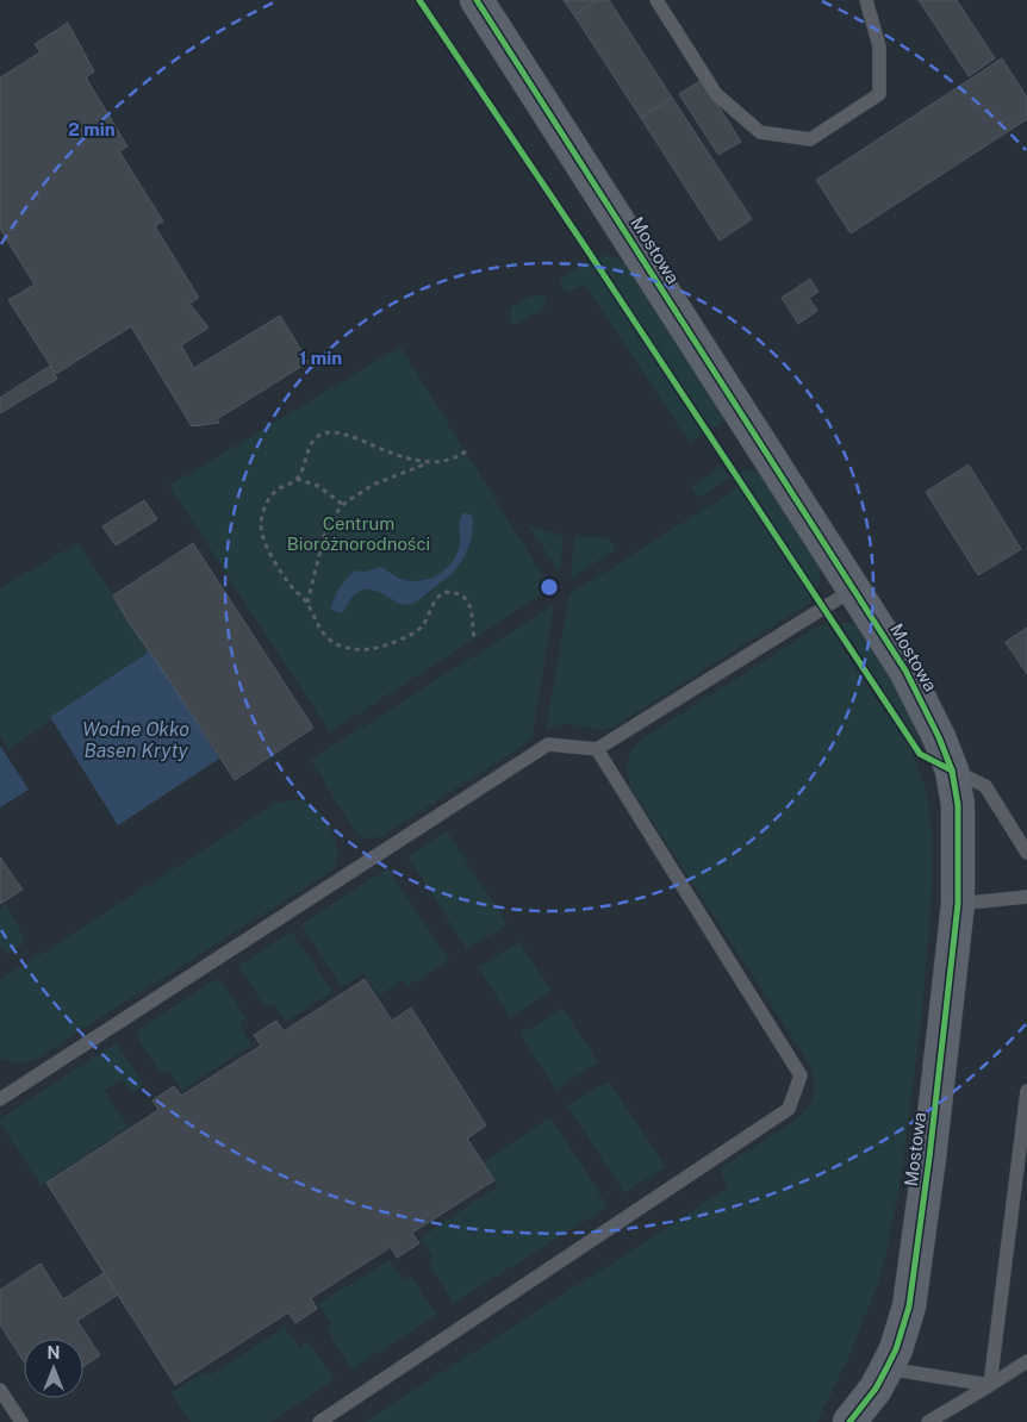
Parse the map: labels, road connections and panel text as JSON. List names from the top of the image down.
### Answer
{
  "streets": {
    "street": ["Mostowa"]
  },
  "water": ["Wodne Okko Basen Kryty"],
  "parks": ["Centrum Bioróżnorodności"],
  "north": "top",
  "rings": ["2 min", "1 min"]
}
